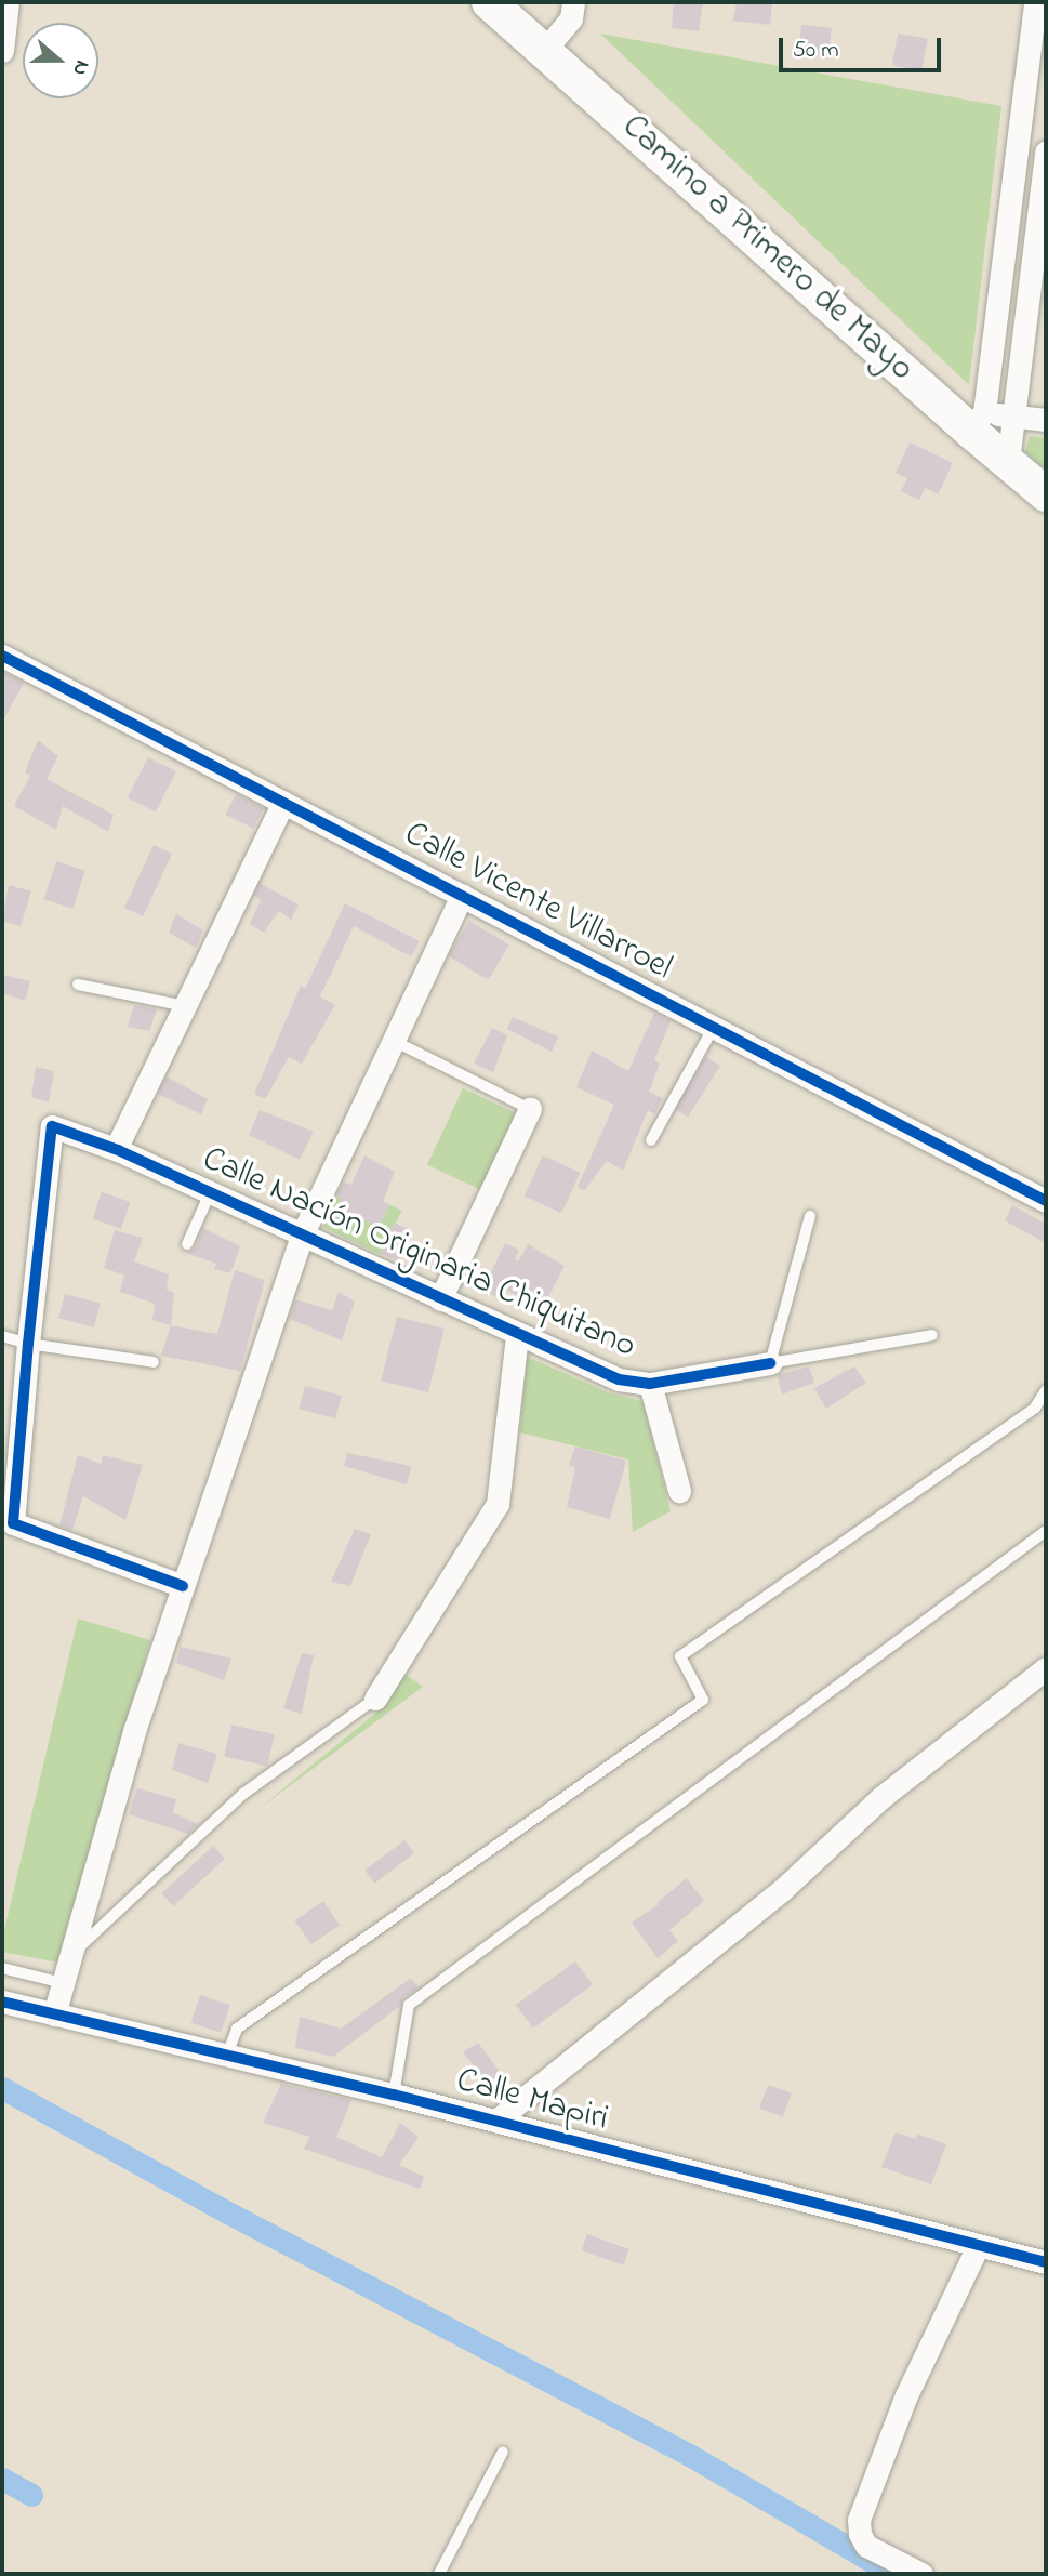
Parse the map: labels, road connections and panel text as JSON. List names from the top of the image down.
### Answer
{
  "streets": {
    "main road": ["Camino a Primero de Mayo"],
    "street": ["Calle Vicente Villarroel", "Calle Nación Originaria Chiquitano", "Calle Mapiri"]
  },
  "scale_bar": "50 m",
  "north": "right"
}
